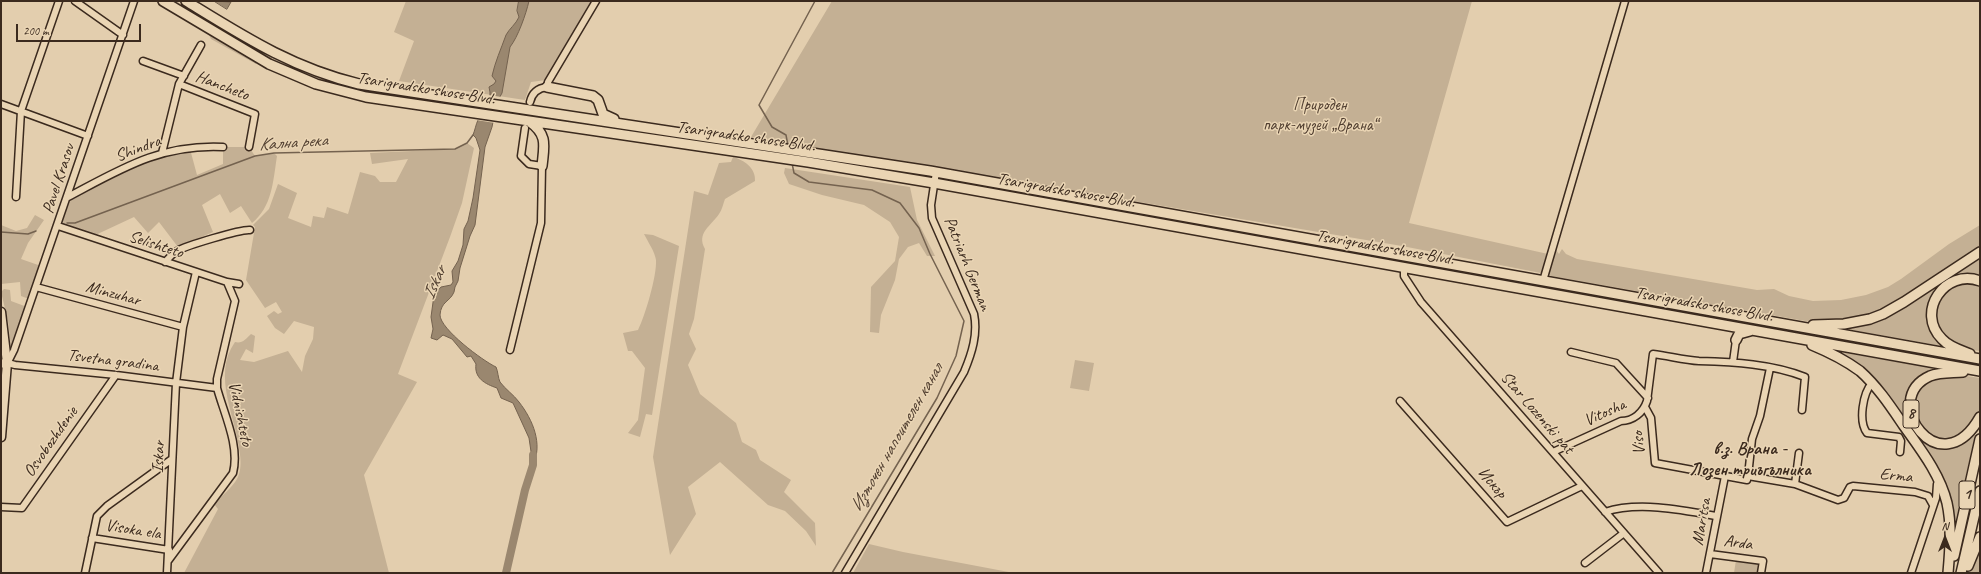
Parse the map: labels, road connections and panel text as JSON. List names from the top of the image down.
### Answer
{
  "streets": {
    "highway": ["Tsarigradsko shose Blvd.", "8", "1"],
    "street": [
      "Hancheto",
      "Shindra",
      "Pavel Krasov",
      "Selishteto",
      "Patriarh German",
      "Minzuhar",
      "Tsvetna gradina",
      "Star Lozenski pat",
      "Vitosha",
      "Vidnishteto",
      "Osvobozhdenie",
      "Viso",
      "Iskar",
      "Erma",
      "Искър",
      "Maritsa",
      "Visoka ela",
      "Arda"
    ]
  },
  "crossings": [
    ["Tsarigradsko shose Blvd.", "Patriarh German"],
    ["Tsarigradsko shose Blvd.", "Star Lozenski pat"],
    ["Tsarigradsko shose Blvd.", "8"],
    ["Shindra", "Pavel Krasov"],
    ["Pavel Krasov", "Selishteto"],
    ["Pavel Krasov", "Minzuhar"],
    ["Pavel Krasov", "Tsvetna gradina"],
    ["Selishteto", "Vidnishteto"],
    ["Selishteto", "Iskar"],
    ["Minzuhar", "Iskar"],
    ["Tsvetna gradina", "Vidnishteto"],
    ["Tsvetna gradina", "Osvobozhdenie"],
    ["Tsvetna gradina", "Iskar"],
    ["Star Lozenski pat", "Vitosha"],
    ["Star Lozenski pat", "Искър"],
    ["Vitosha", "Viso"],
    ["Vidnishteto", "Iskar"],
    ["Viso", "Maritsa"],
    ["Iskar", "Visoka ela"],
    ["Maritsa", "Arda"]
  ],
  "districts": ["в.з. Врана - Лозен триъгълника"],
  "water": ["Кална река", "Iskar", "Източен напоителен канал"],
  "parks": ["Природен парк-музей „Врана“"],
  "scale_bar": "200 m",
  "north": "top"
}
